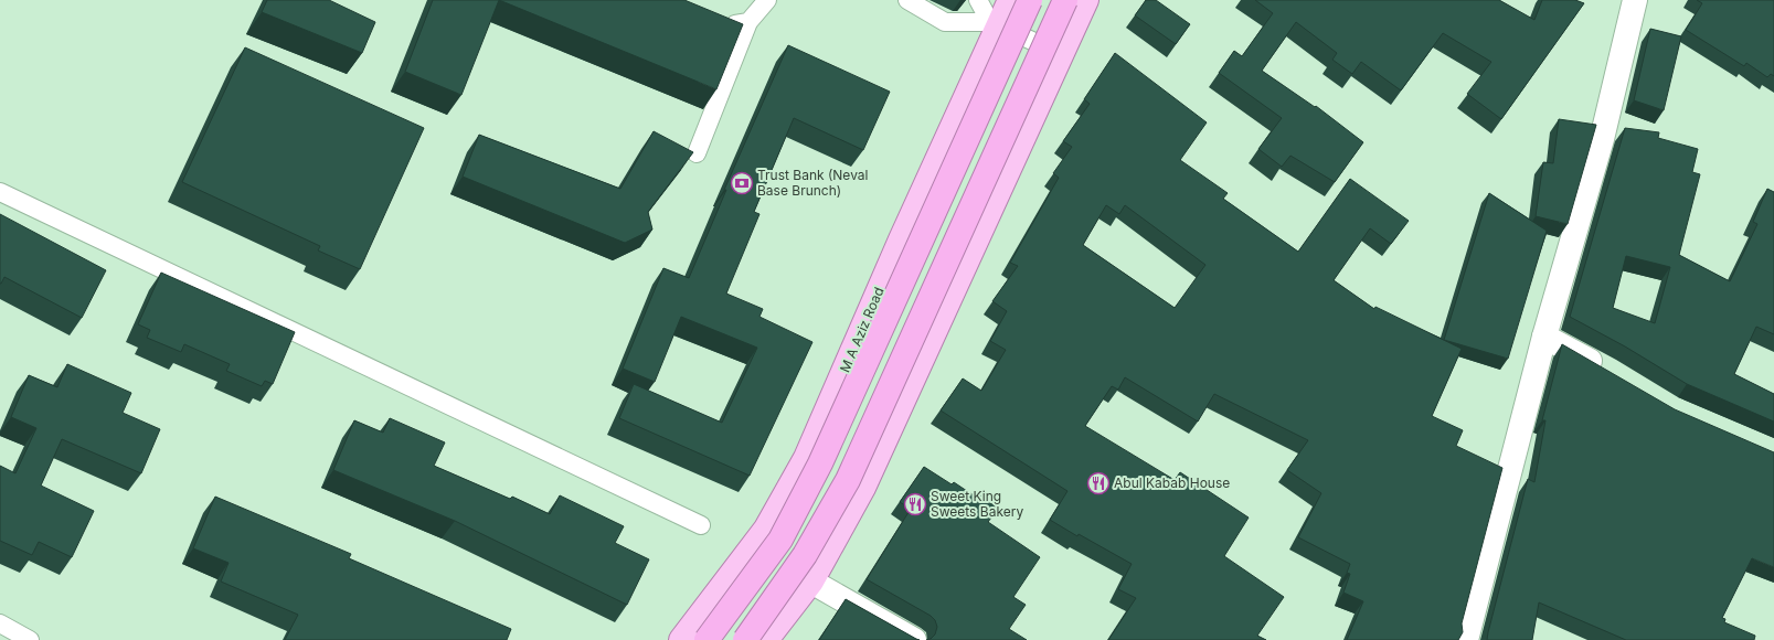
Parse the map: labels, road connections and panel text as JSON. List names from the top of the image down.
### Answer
{
  "streets": {
    "main road": ["M A Aziz Road"]
  },
  "places": {
    "bank": ["Trust Bank (Neval Base Brunch)"],
    "restaurant": ["Abul Kabab House", "Sweet King Sweets Bakery"]
  }
}
